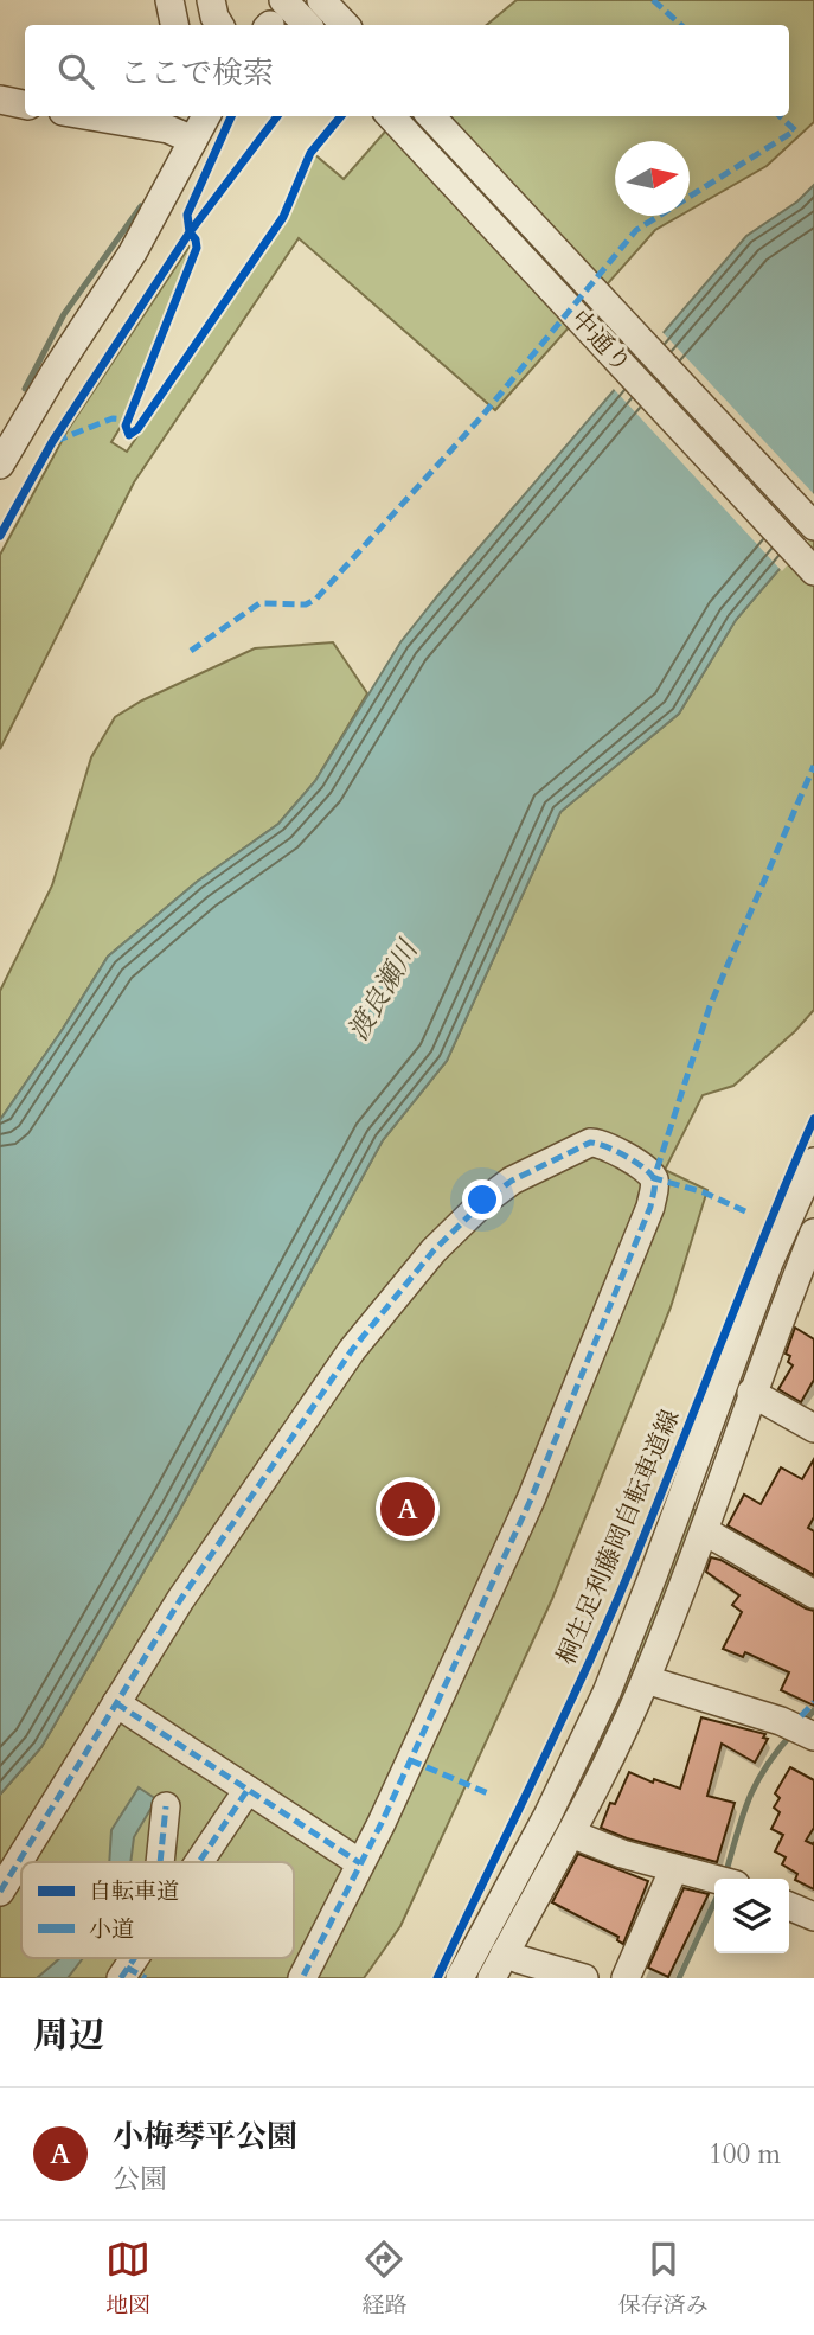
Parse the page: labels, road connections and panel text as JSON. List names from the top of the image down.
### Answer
{
  "streets": {
    "street": ["中通り"],
    "cycle path": ["桐生足利藤岡自転車道線"]
  },
  "water": ["渡良瀬川"],
  "legend": ["自転車道", "小道"],
  "north": "right",
  "page": {
    "search": "ここで検索",
    "pins": "A",
    "heading": "周辺",
    "list": [
      {
        "mark": "A",
        "name": "小梅琴平公園",
        "note": "公園",
        "value": "100 m"
      }
    ],
    "nav": ["地図", "経路", "保存済み"]
  }
}
